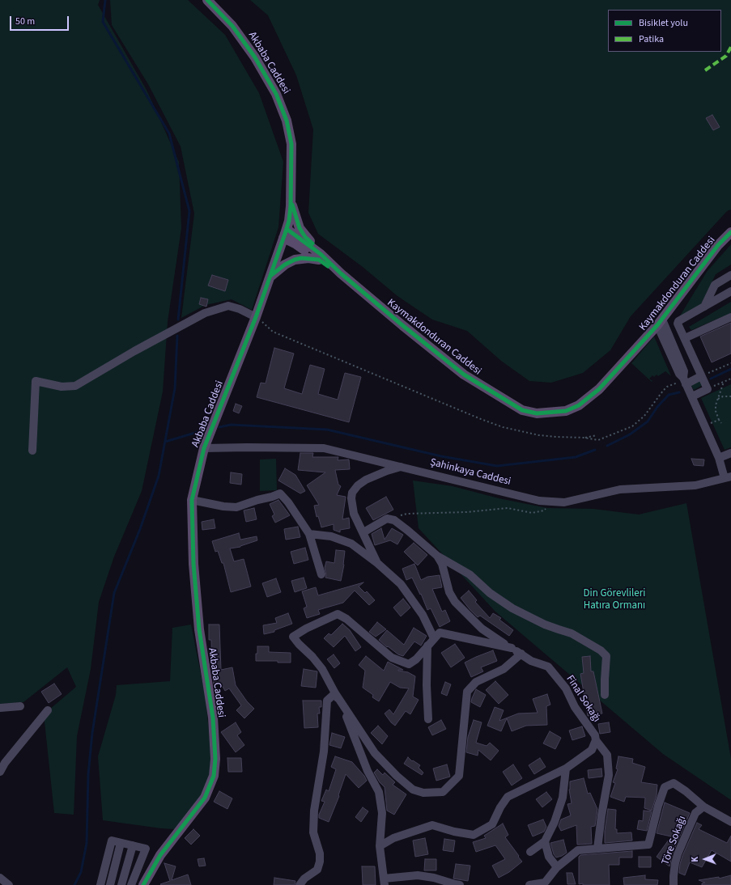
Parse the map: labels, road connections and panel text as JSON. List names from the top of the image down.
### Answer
{
  "streets": {
    "main road": ["Akbaba Caddesi", "Kaymakdonduran Caddesi"],
    "street": ["Şahinkaya Caddesi", "Final Sokağı", "Töre Sokağı"]
  },
  "crossings": [
    ["Akbaba Caddesi", "Şahinkaya Caddesi"]
  ],
  "parks": ["Din Görevlileri Hatıra Ormanı"],
  "legend": ["Bisiklet yolu", "Patika"],
  "scale_bar": "50 m",
  "north": "left"
}
